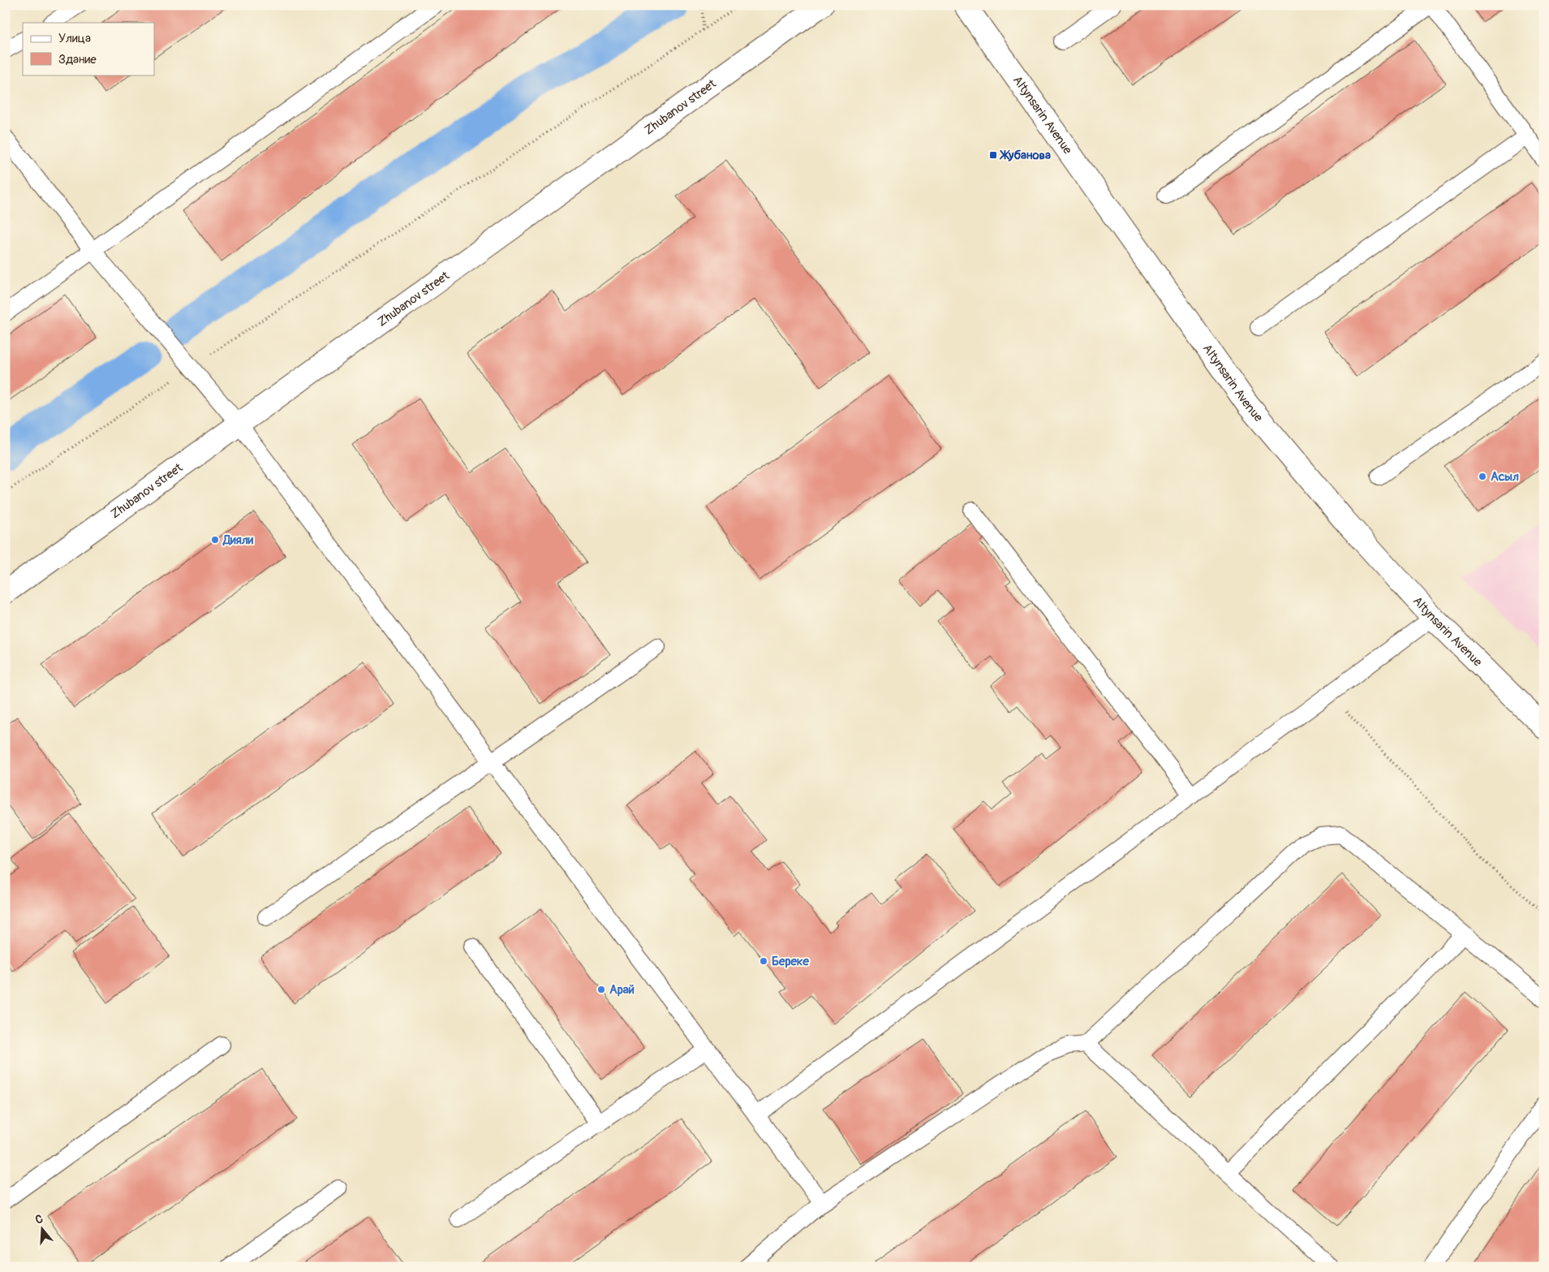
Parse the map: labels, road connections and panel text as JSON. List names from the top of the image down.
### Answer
{
  "streets": {
    "main road": ["Zhubanov street", "Altynsarin Avenue"]
  },
  "places": {
    "transit": ["Жубанова"],
    "other": [
      "Асыл",
      "Дияли",
      "Береке",
      "Арай"
    ]
  },
  "legend": ["Улица", "Здание"],
  "north": "top"
}
